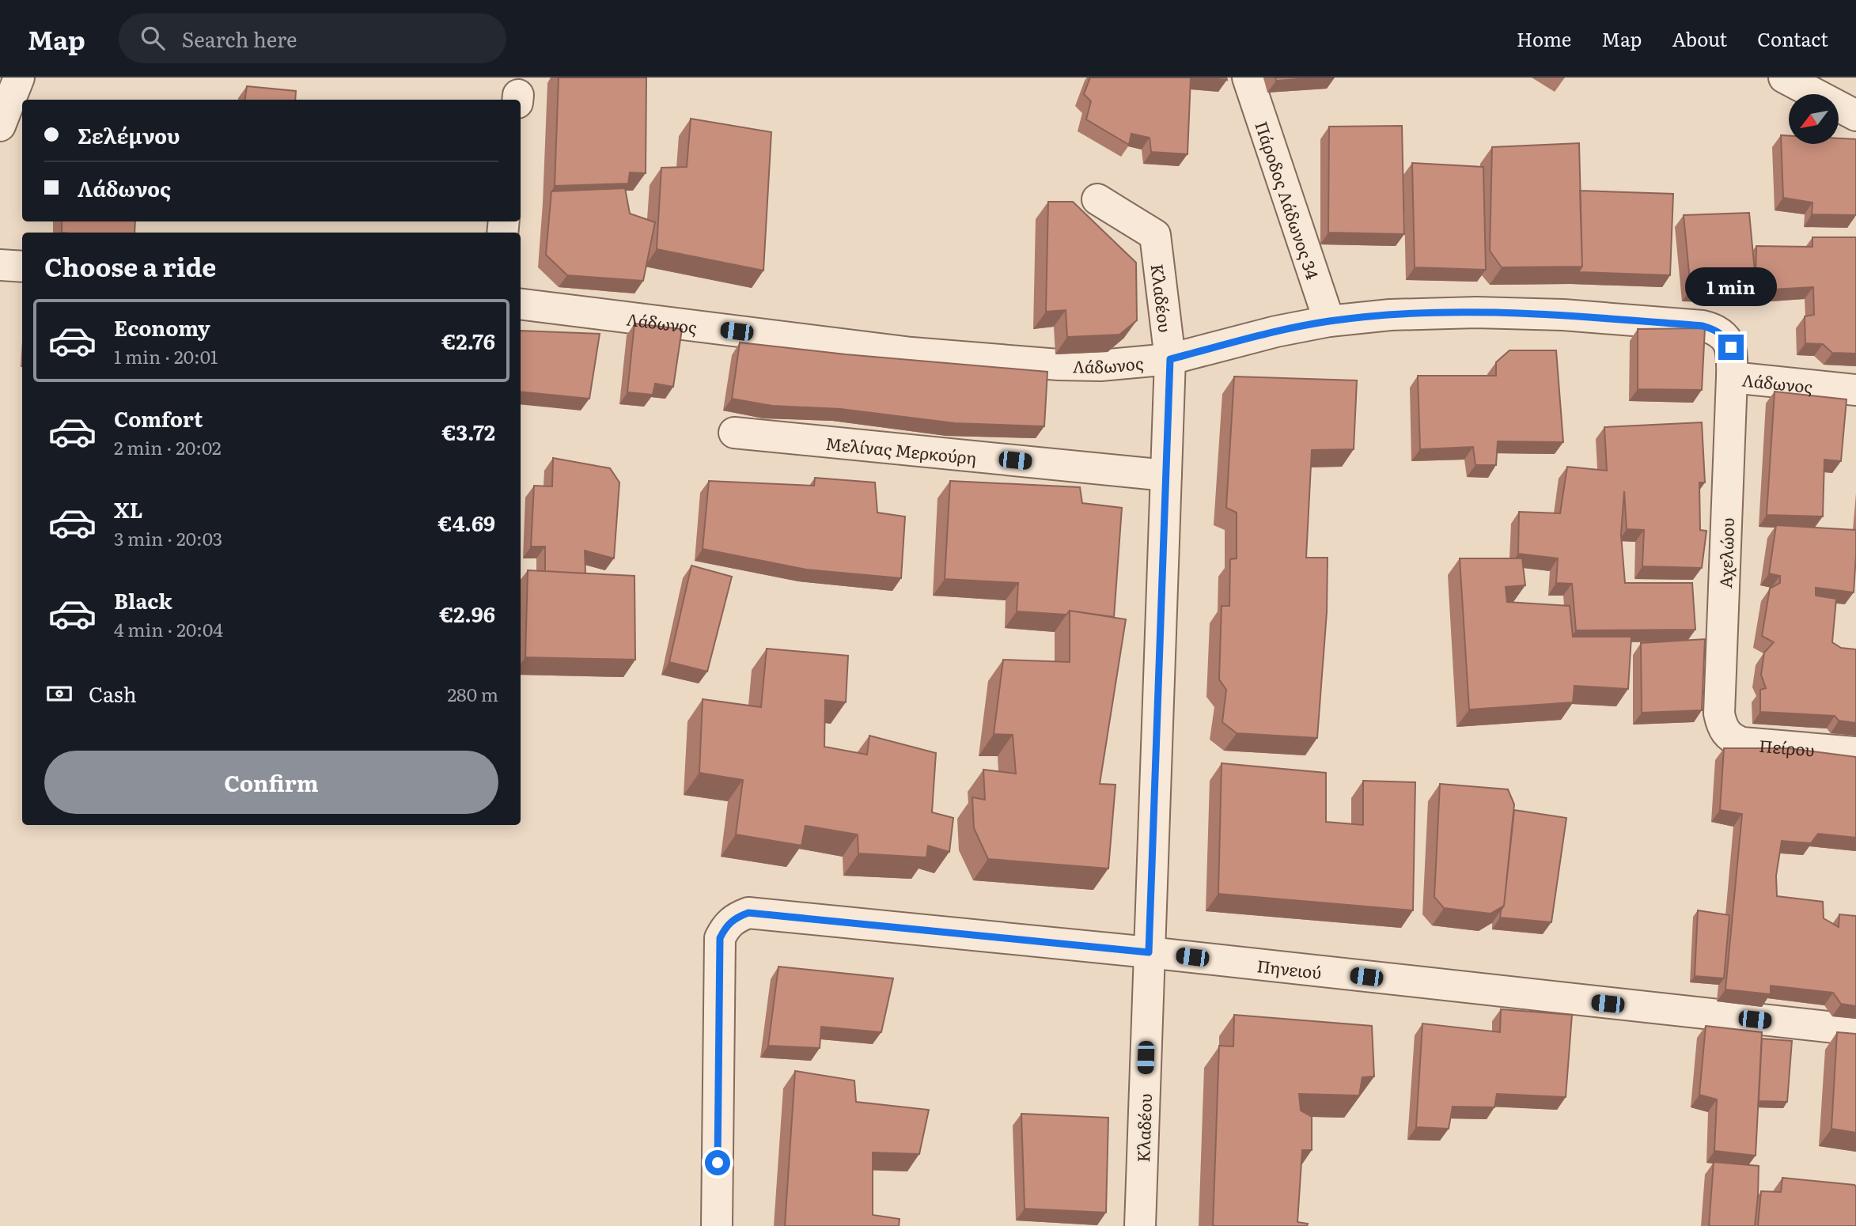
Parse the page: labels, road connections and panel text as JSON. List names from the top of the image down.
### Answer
{
  "streets": {
    "street": [
      "Πάροδος Λάδωνος 34",
      "Κλαδέου",
      "Λάδωνος",
      "Μελίνας Μερκούρη",
      "Αχελώου",
      "Πείρου",
      "Πηνειού"
    ]
  },
  "crossings": [
    ["Πάροδος Λάδωνος 34", "Λάδωνος"],
    ["Κλαδέου", "Λάδωνος"],
    ["Κλαδέου", "Μελίνας Μερκούρη"],
    ["Κλαδέου", "Πηνειού"],
    ["Λάδωνος", "Αχελώου"],
    ["Αχελώου", "Πείρου"]
  ],
  "north": "bottom left",
  "page": {
    "header": "Map",
    "search": "Search here",
    "nav": [
      "Home",
      "Map",
      "About",
      "Contact"
    ],
    "banner": ["Σελέμνου", "Λάδωνος"],
    "heading": "Choose a ride",
    "bubble": "1 min",
    "list": [
      {
        "name": "Economy",
        "note": "1 min · 20:01",
        "value": "€2.76"
      },
      {
        "name": "Comfort",
        "note": "2 min · 20:02",
        "value": "€3.72"
      },
      {
        "name": "XL",
        "note": "3 min · 20:03",
        "value": "€4.69"
      },
      {
        "name": "Black",
        "note": "4 min · 20:04",
        "value": "€2.96"
      }
    ],
    "pay": ["Cash", "280 m"],
    "buttons": "Confirm"
  }
}
